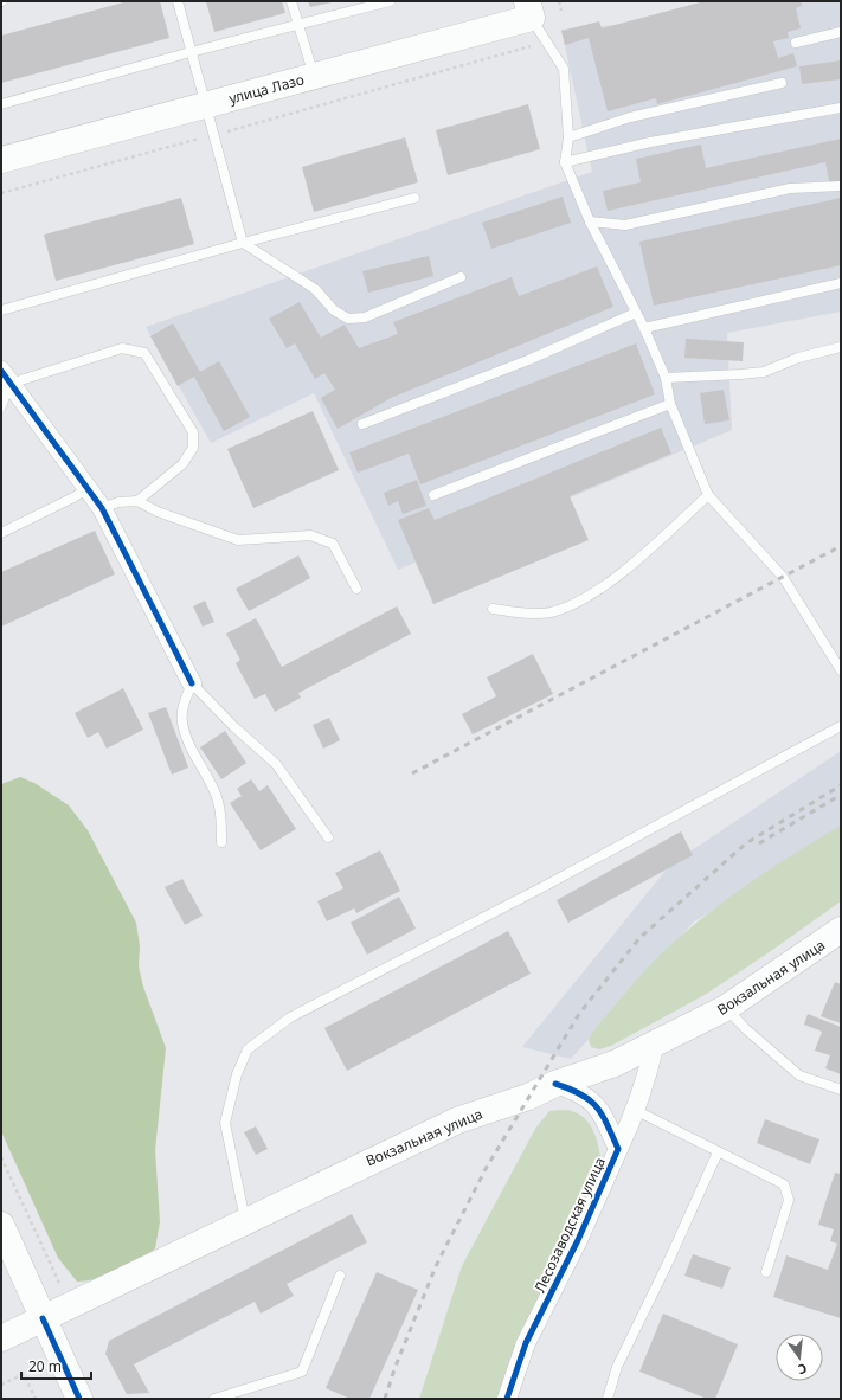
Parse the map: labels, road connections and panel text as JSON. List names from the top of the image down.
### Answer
{
  "streets": {
    "main road": ["улица Лазо", "Вокзальная улица"],
    "street": ["Лесозаводская улица"]
  },
  "crossings": [
    ["Вокзальная улица", "Лесозаводская улица"]
  ],
  "scale_bar": "20 m",
  "north": "bottom"
}
